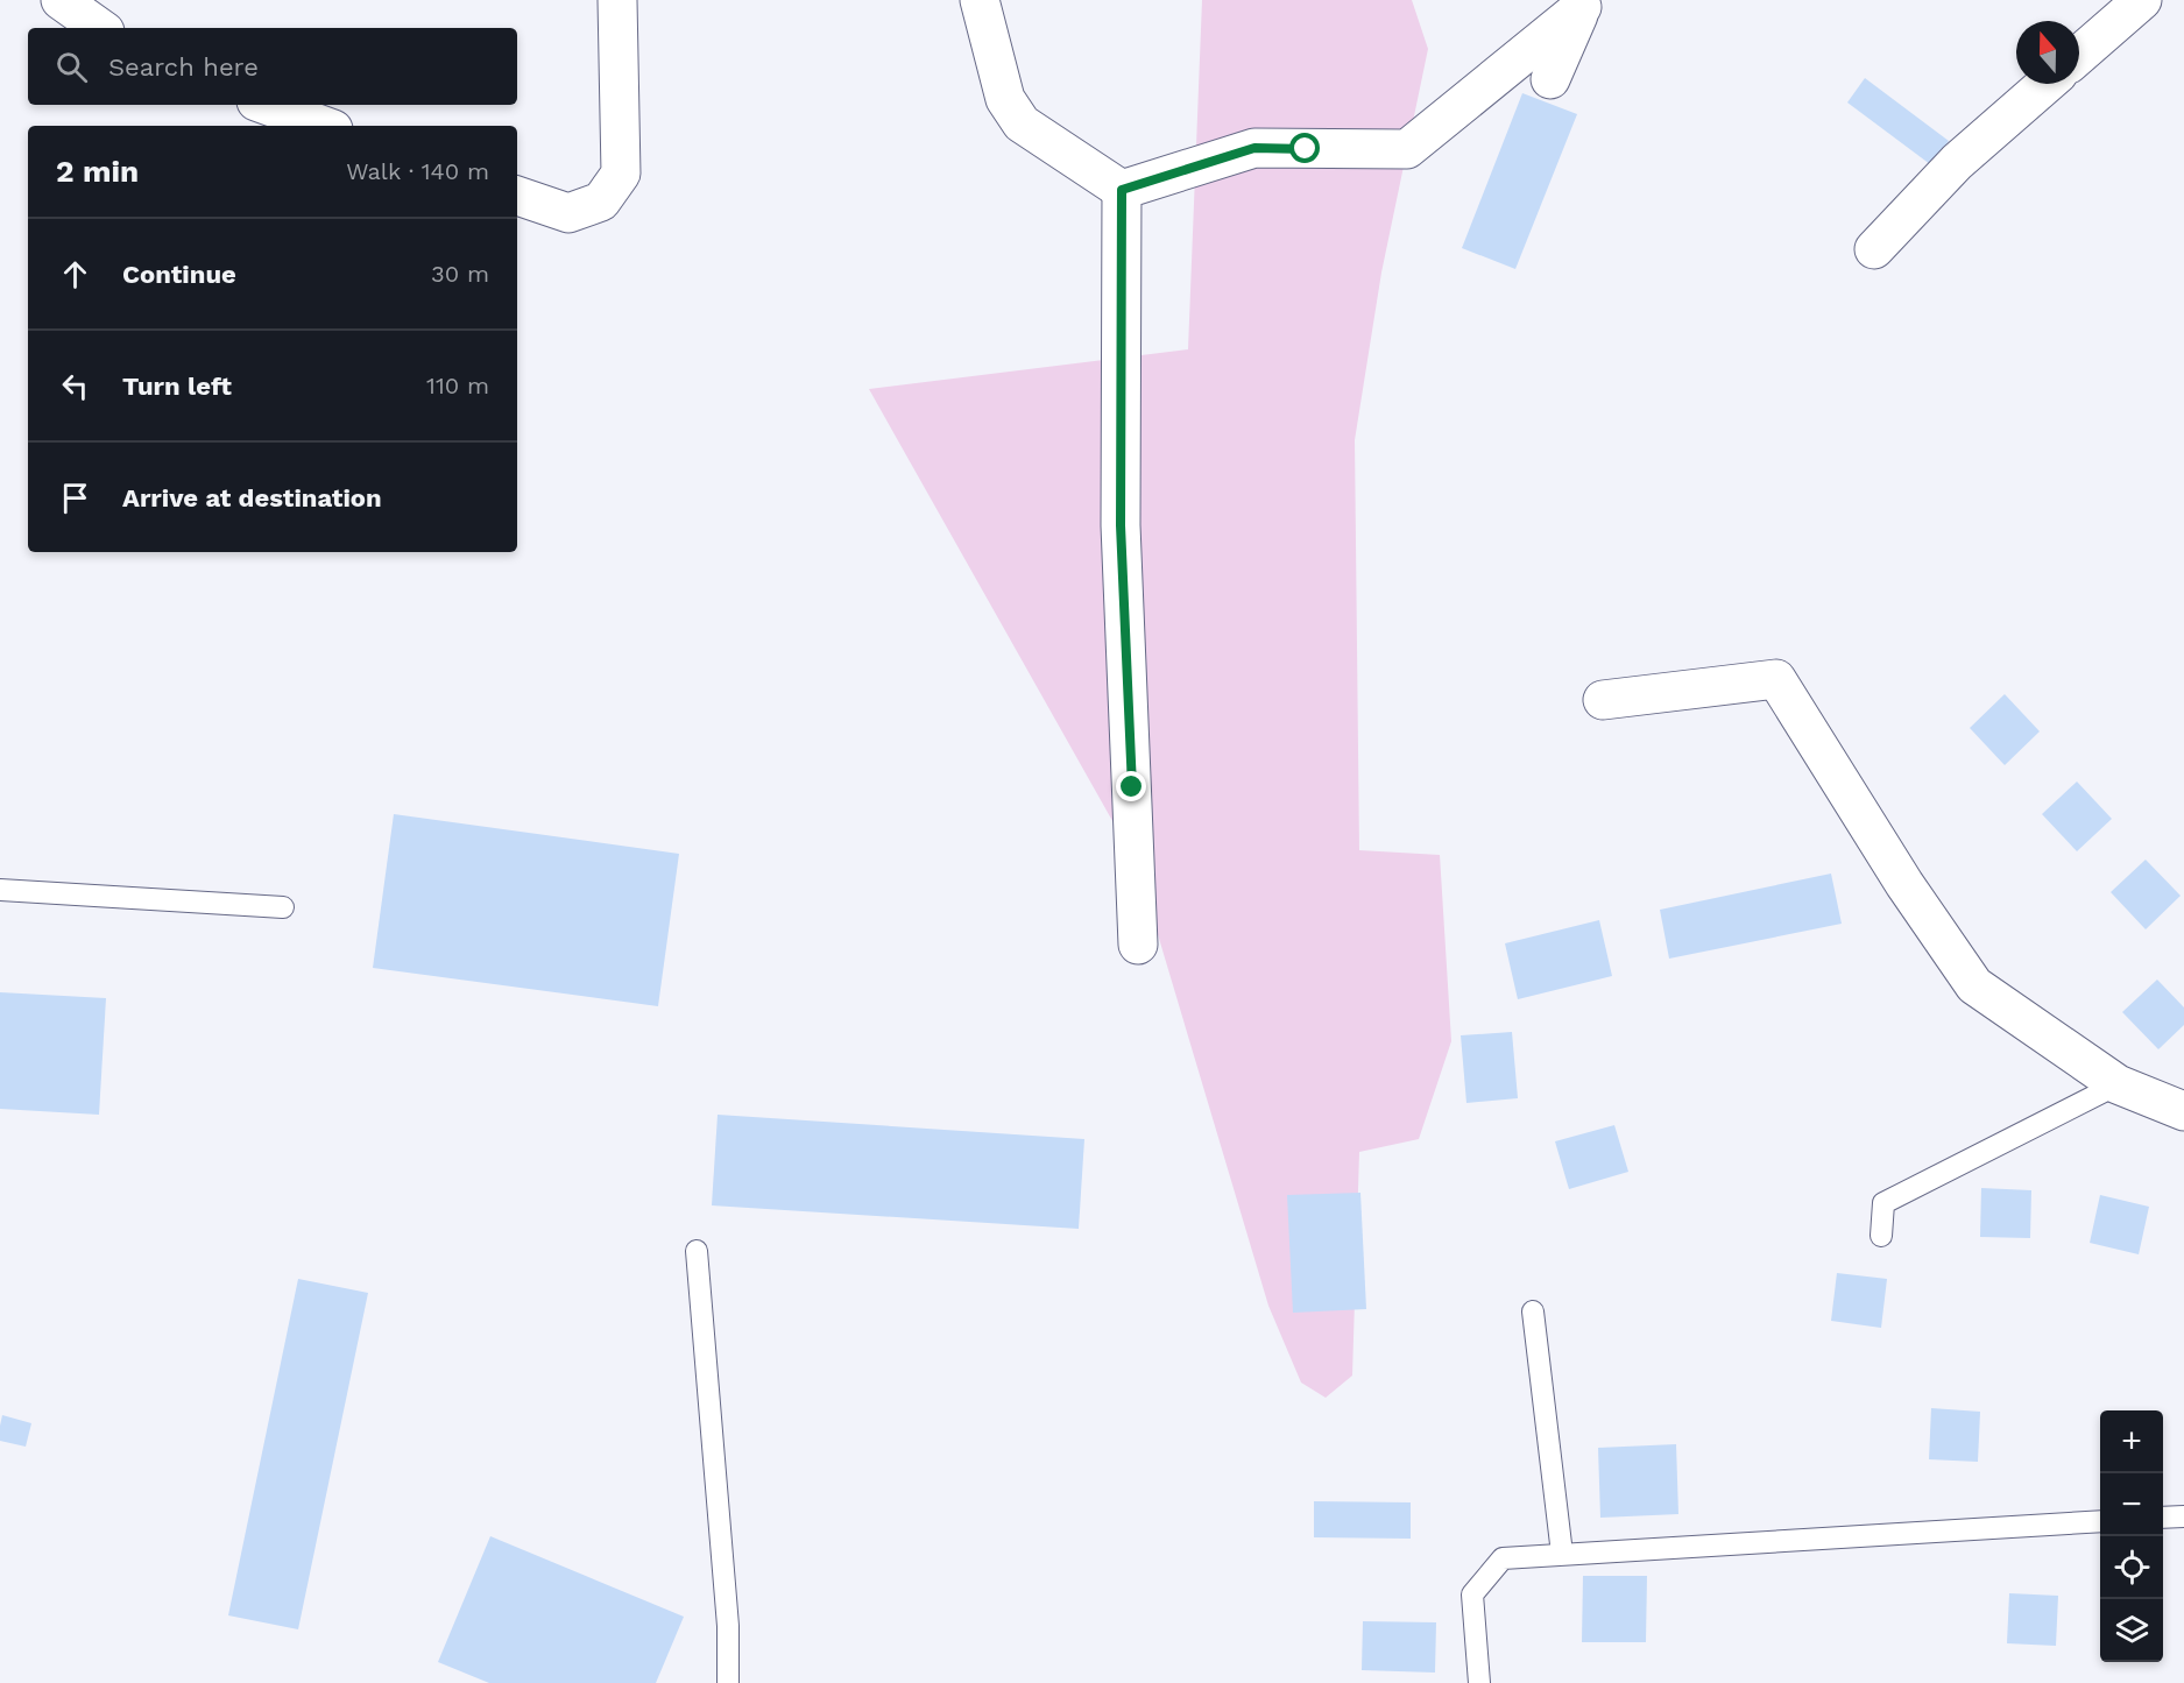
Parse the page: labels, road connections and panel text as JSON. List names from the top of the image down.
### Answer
{
  "north": "top",
  "page": {
    "search": "Search here",
    "heading": ["2 min", "Walk · 140 m"],
    "list": [
      ["Continue", "30 m"],
      ["Turn left", "110 m"],
      "Arrive at destination"
    ],
    "map_buttons": ["+", "−"]
  }
}
